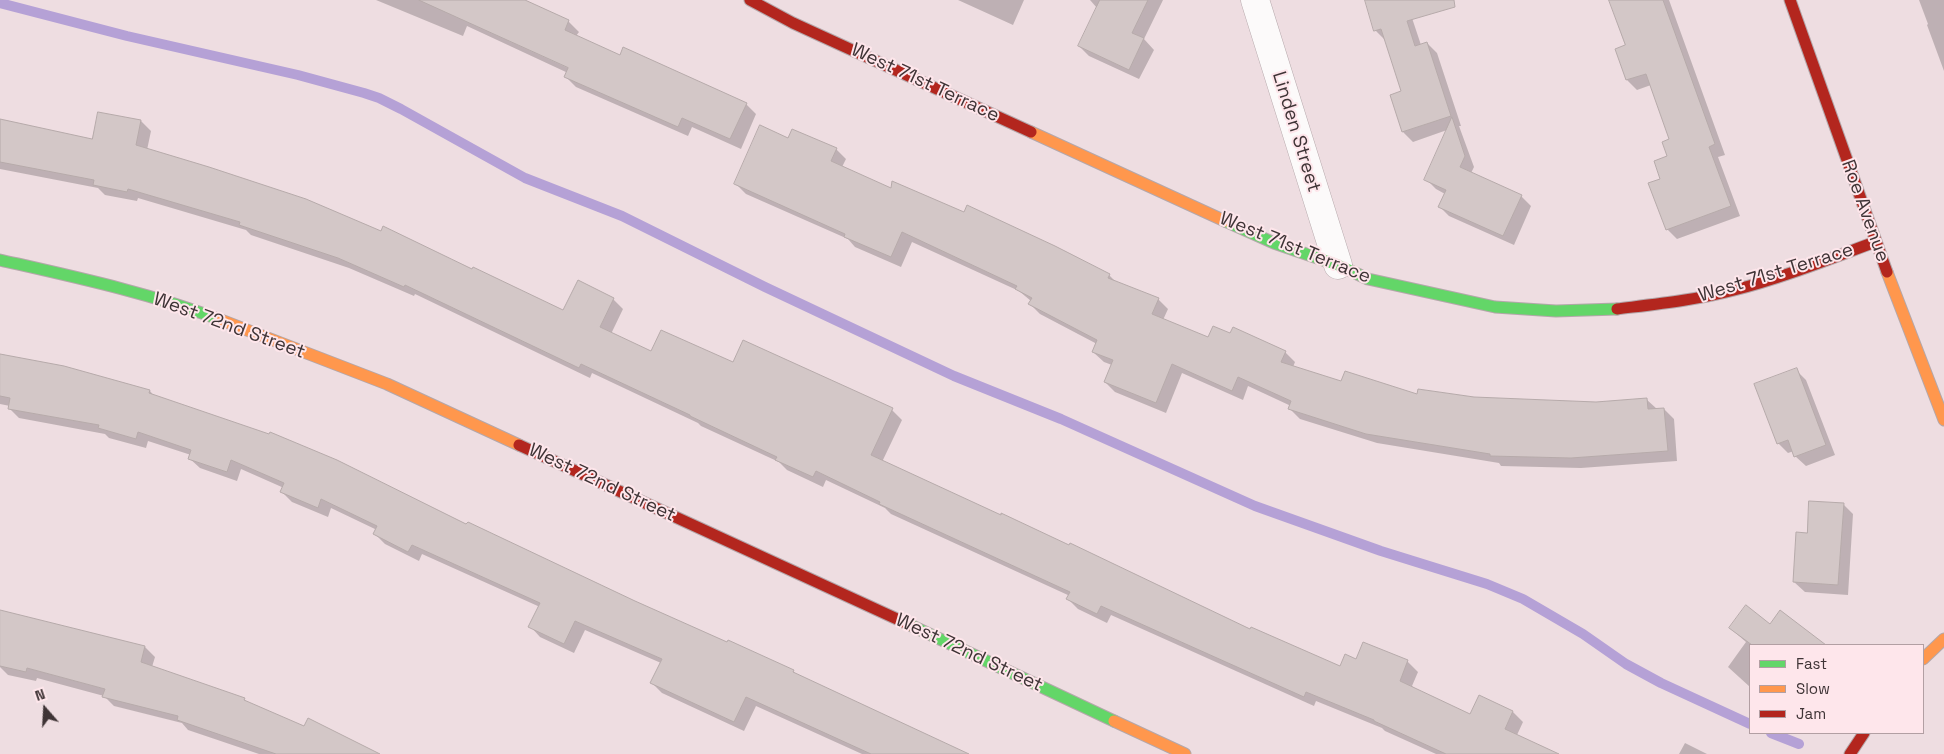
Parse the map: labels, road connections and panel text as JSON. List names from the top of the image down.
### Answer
{
  "streets": {
    "street": [
      "West 71st Terrace",
      "Linden Street",
      "Roe Avenue",
      "West 72nd Street"
    ]
  },
  "crossings": [
    ["West 71st Terrace", "Linden Street"],
    ["West 71st Terrace", "Roe Avenue"]
  ],
  "legend": ["Fast", "Slow", "Jam"],
  "north": "top"
}
